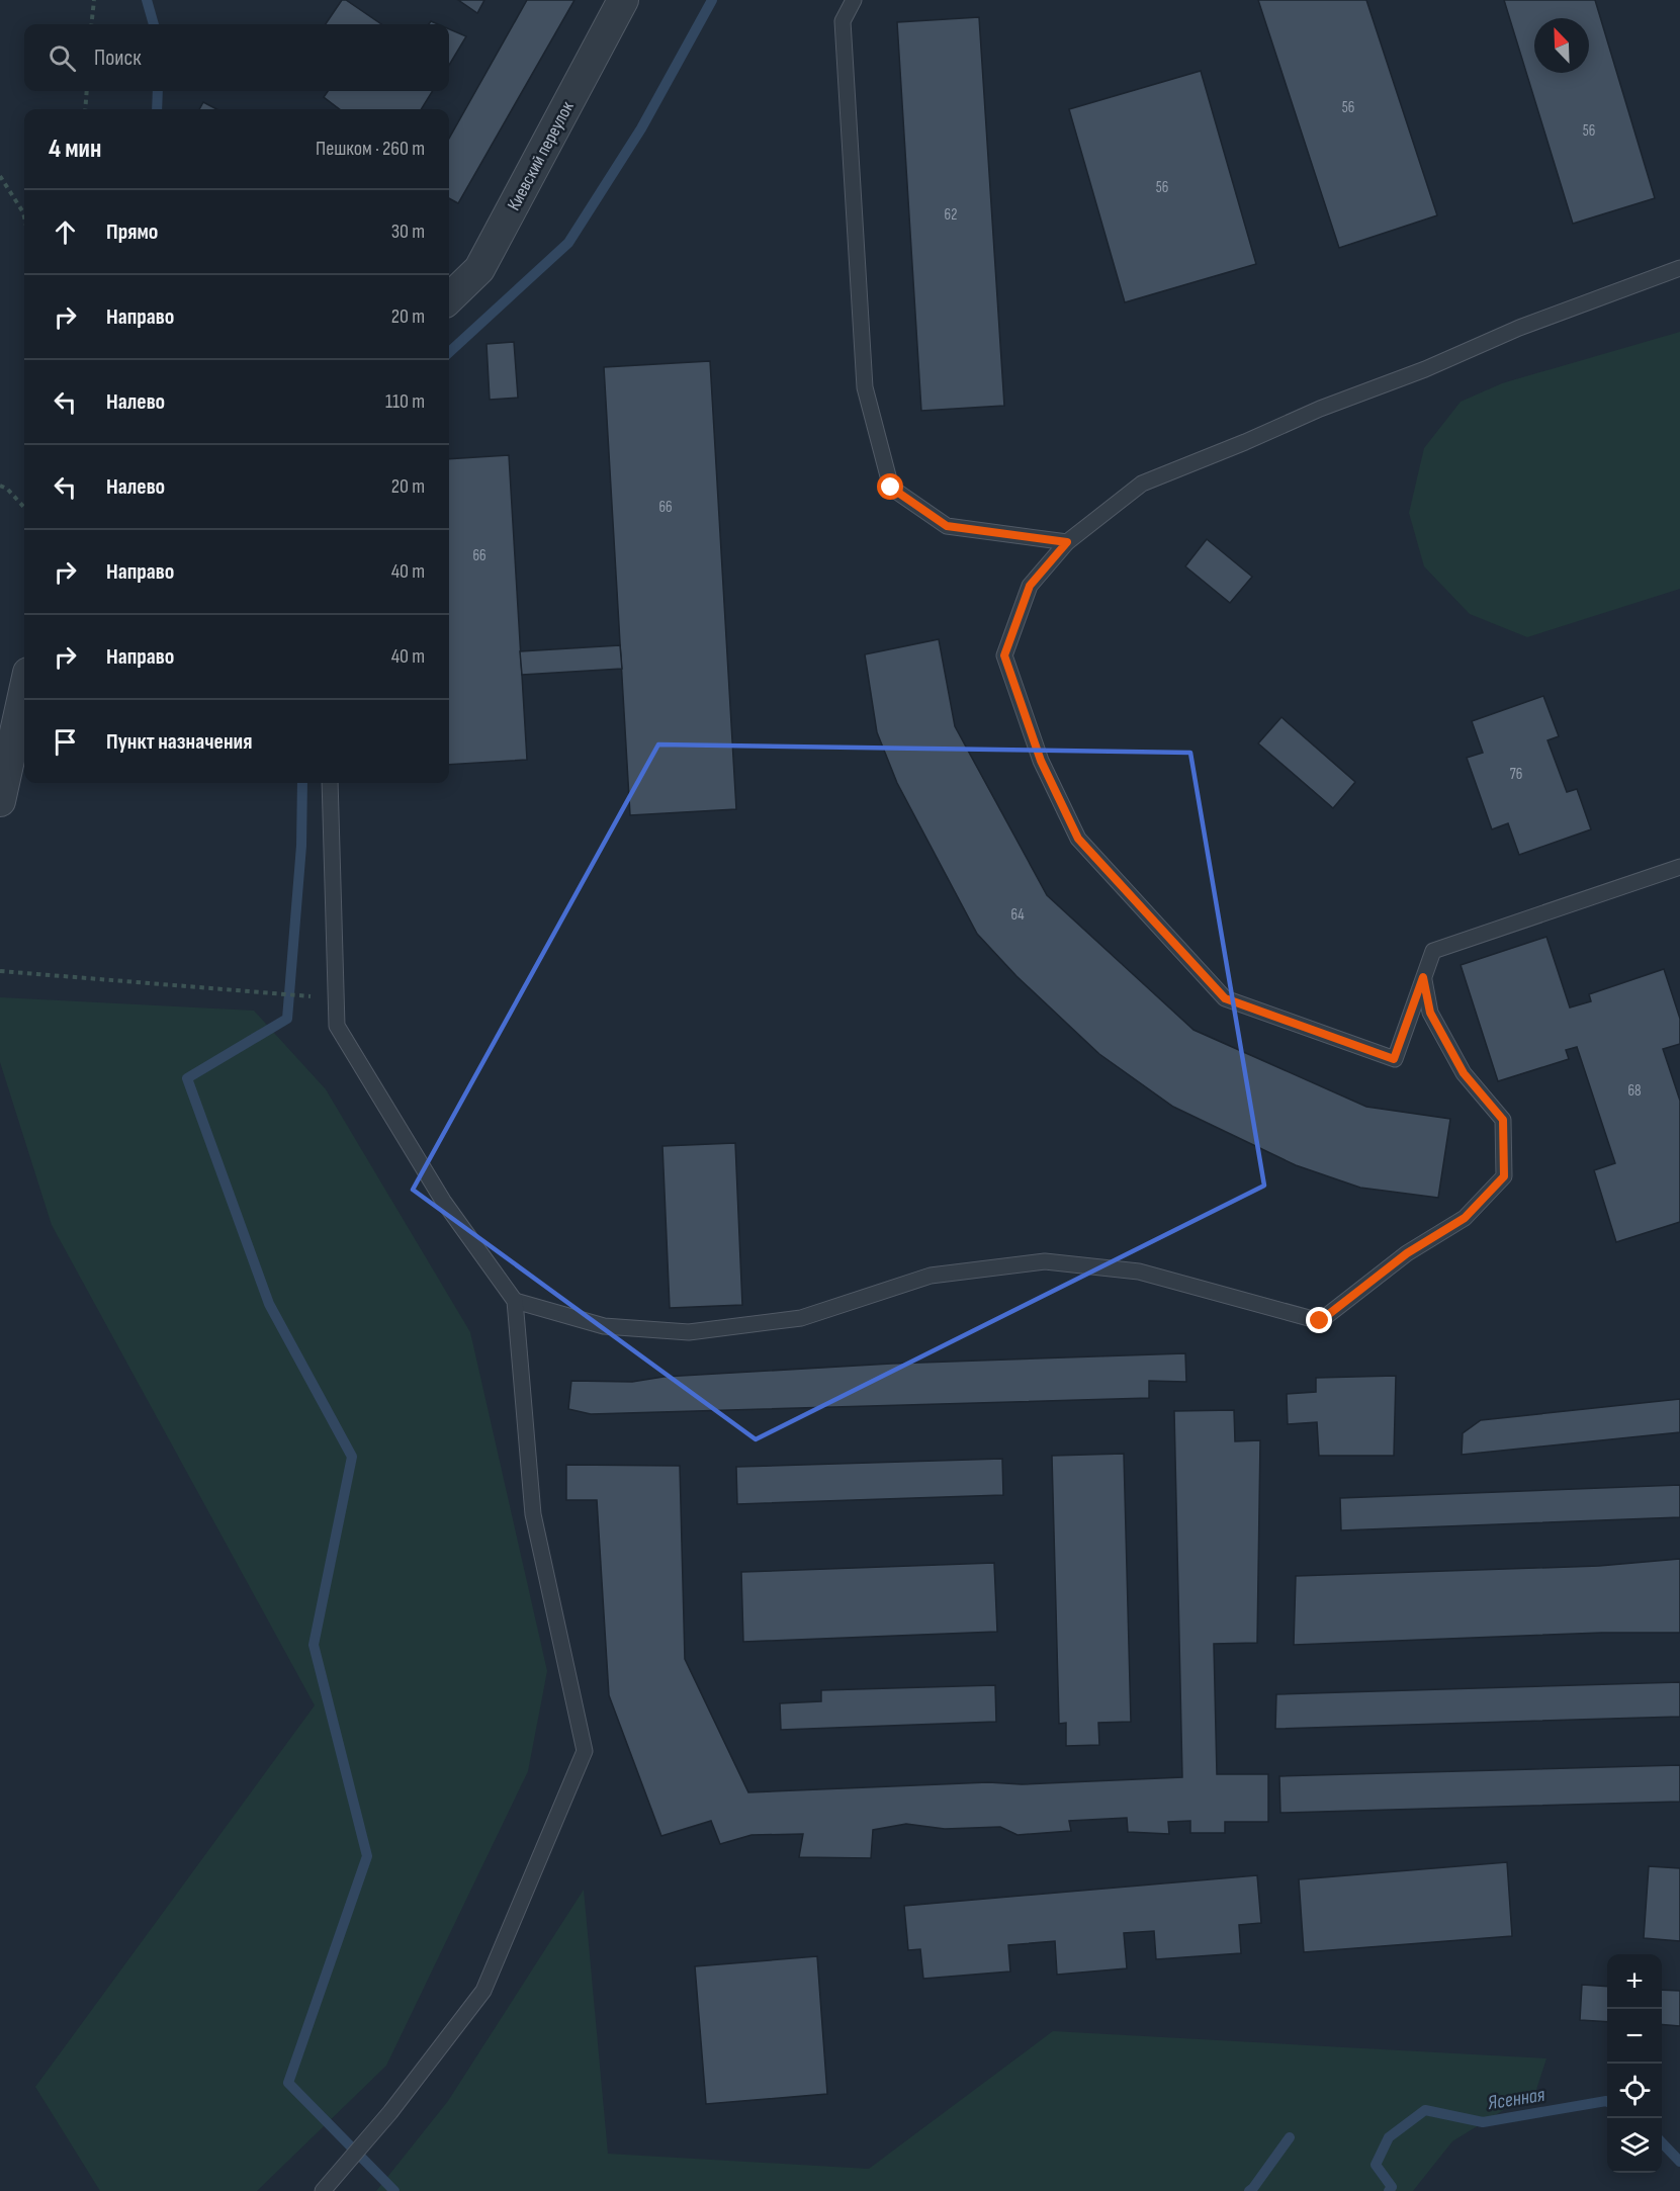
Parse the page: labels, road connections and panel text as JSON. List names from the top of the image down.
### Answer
{
  "streets": {
    "street": ["Киевский переулок"]
  },
  "water": ["Ясенная"],
  "house_numbers": [
    "56",
    "56",
    "56",
    "62",
    "66",
    "66",
    "76",
    "64",
    "68"
  ],
  "north": "top left",
  "page": {
    "search": "Поиск",
    "heading": ["4 мин", "Пешком · 260 m"],
    "list": [
      ["Прямо", "30 m"],
      ["Направо", "20 m"],
      ["Налево", "110 m"],
      ["Налево", "20 m"],
      ["Направо", "40 m"],
      ["Направо", "40 m"],
      "Пункт назначения"
    ],
    "map_buttons": ["+", "−"]
  }
}
